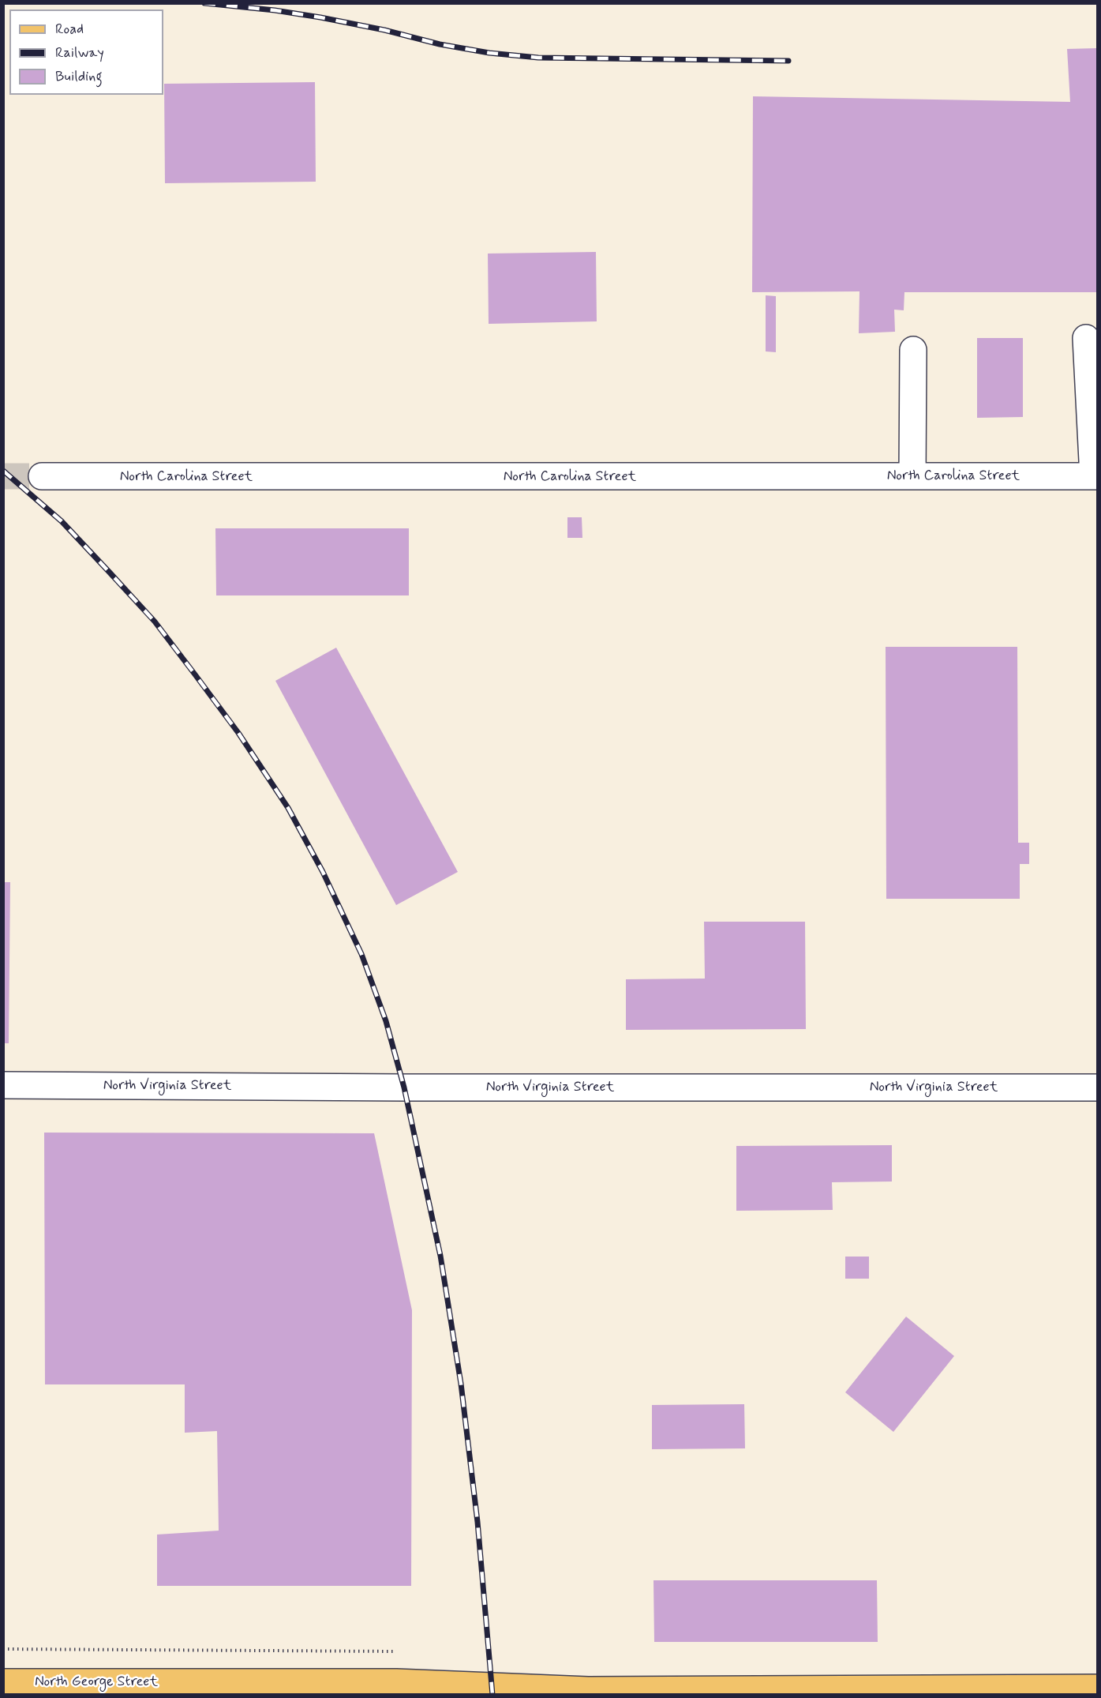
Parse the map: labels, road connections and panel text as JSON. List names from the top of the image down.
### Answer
{
  "streets": {
    "main road": ["North George Street"],
    "street": ["North Carolina Street", "North Virginia Street"]
  },
  "legend": ["Road", "Railway", "Building"]
}
